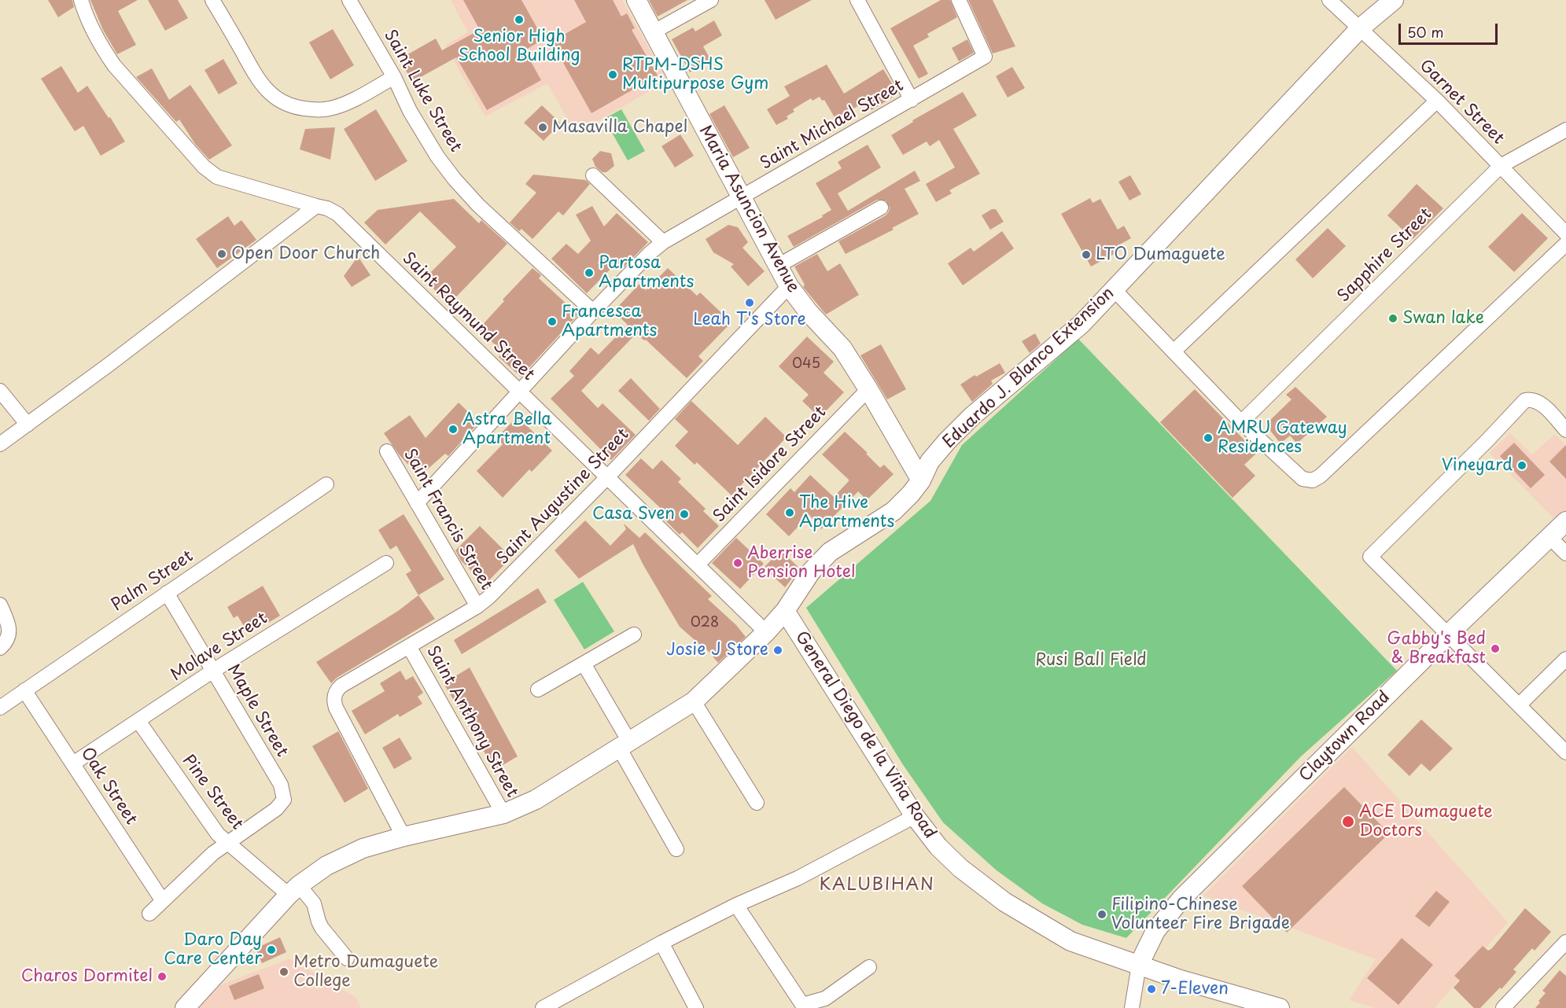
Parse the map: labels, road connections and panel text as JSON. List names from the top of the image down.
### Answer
{
  "streets": {
    "street": [
      "Saint Luke Street",
      "Garnet Street",
      "Saint Michael Street",
      "Maria Asuncion Avenue",
      "Sapphire Street",
      "Saint Raymund Street",
      "Eduardo J. Blanco Extension",
      "Saint Isidore Street",
      "Saint Augustine Street",
      "Saint Francis Street",
      "Palm Street",
      "Molave Street",
      "Maple Street",
      "Saint Anthony Street",
      "General Diego de la Viña Road",
      "Claytown Road",
      "Oak Street",
      "Pine Street"
    ]
  },
  "crossings": [
    ["Saint Luke Street", "Saint Michael Street"],
    ["Garnet Street", "Sapphire Street"],
    ["Garnet Street", "Eduardo J. Blanco Extension"],
    ["Saint Michael Street", "Maria Asuncion Avenue"],
    ["Saint Michael Street", "Saint Raymund Street"],
    ["Saint Michael Street", "Saint Francis Street"],
    ["Maria Asuncion Avenue", "Eduardo J. Blanco Extension"],
    ["Maria Asuncion Avenue", "Saint Isidore Street"],
    ["Maria Asuncion Avenue", "Saint Augustine Street"],
    ["Saint Raymund Street", "Eduardo J. Blanco Extension"],
    ["Saint Raymund Street", "Saint Isidore Street"],
    ["Saint Raymund Street", "Saint Augustine Street"],
    ["Eduardo J. Blanco Extension", "Saint Augustine Street"],
    ["Eduardo J. Blanco Extension", "Saint Anthony Street"],
    ["Eduardo J. Blanco Extension", "General Diego de la Viña Road"],
    ["Eduardo J. Blanco Extension", "Pine Street"],
    ["Saint Augustine Street", "Saint Francis Street"],
    ["Saint Augustine Street", "Saint Anthony Street"],
    ["Palm Street", "Maple Street"],
    ["Palm Street", "Oak Street"],
    ["Molave Street", "Maple Street"],
    ["Molave Street", "Oak Street"],
    ["Molave Street", "Pine Street"],
    ["Maple Street", "Pine Street"],
    ["General Diego de la Viña Road", "Claytown Road"]
  ],
  "districts": ["KALUBIHAN"],
  "parks": ["Rusi Ball Field"],
  "places": [
    "Senior High School Building",
    "RTPM-DSHS Multipurpose Gym",
    "Masavilla Chapel",
    "Open Door Church",
    "LTO Dumaguete",
    "Partosa Apartments",
    "Leah T's Store",
    "Swan lake",
    "Francesca Apartments",
    "Astra Bella Apartment",
    "AMRU Gateway Residences",
    "Vineyard",
    "The Hive Apartments",
    "Casa Sven",
    "Aberrise Pension Hotel",
    "Gabby's Bed & Breakfast",
    "Josie J Store",
    "ACE Dumaguete Doctors",
    "Filipino-Chinese Volunteer Fire Brigade",
    "Daro Day Care Center",
    "Metro Dumaguete College",
    "Charos Dormitel",
    "7-Eleven"
  ],
  "house_numbers": ["045", "028"],
  "scale_bar": "50 m"
}
